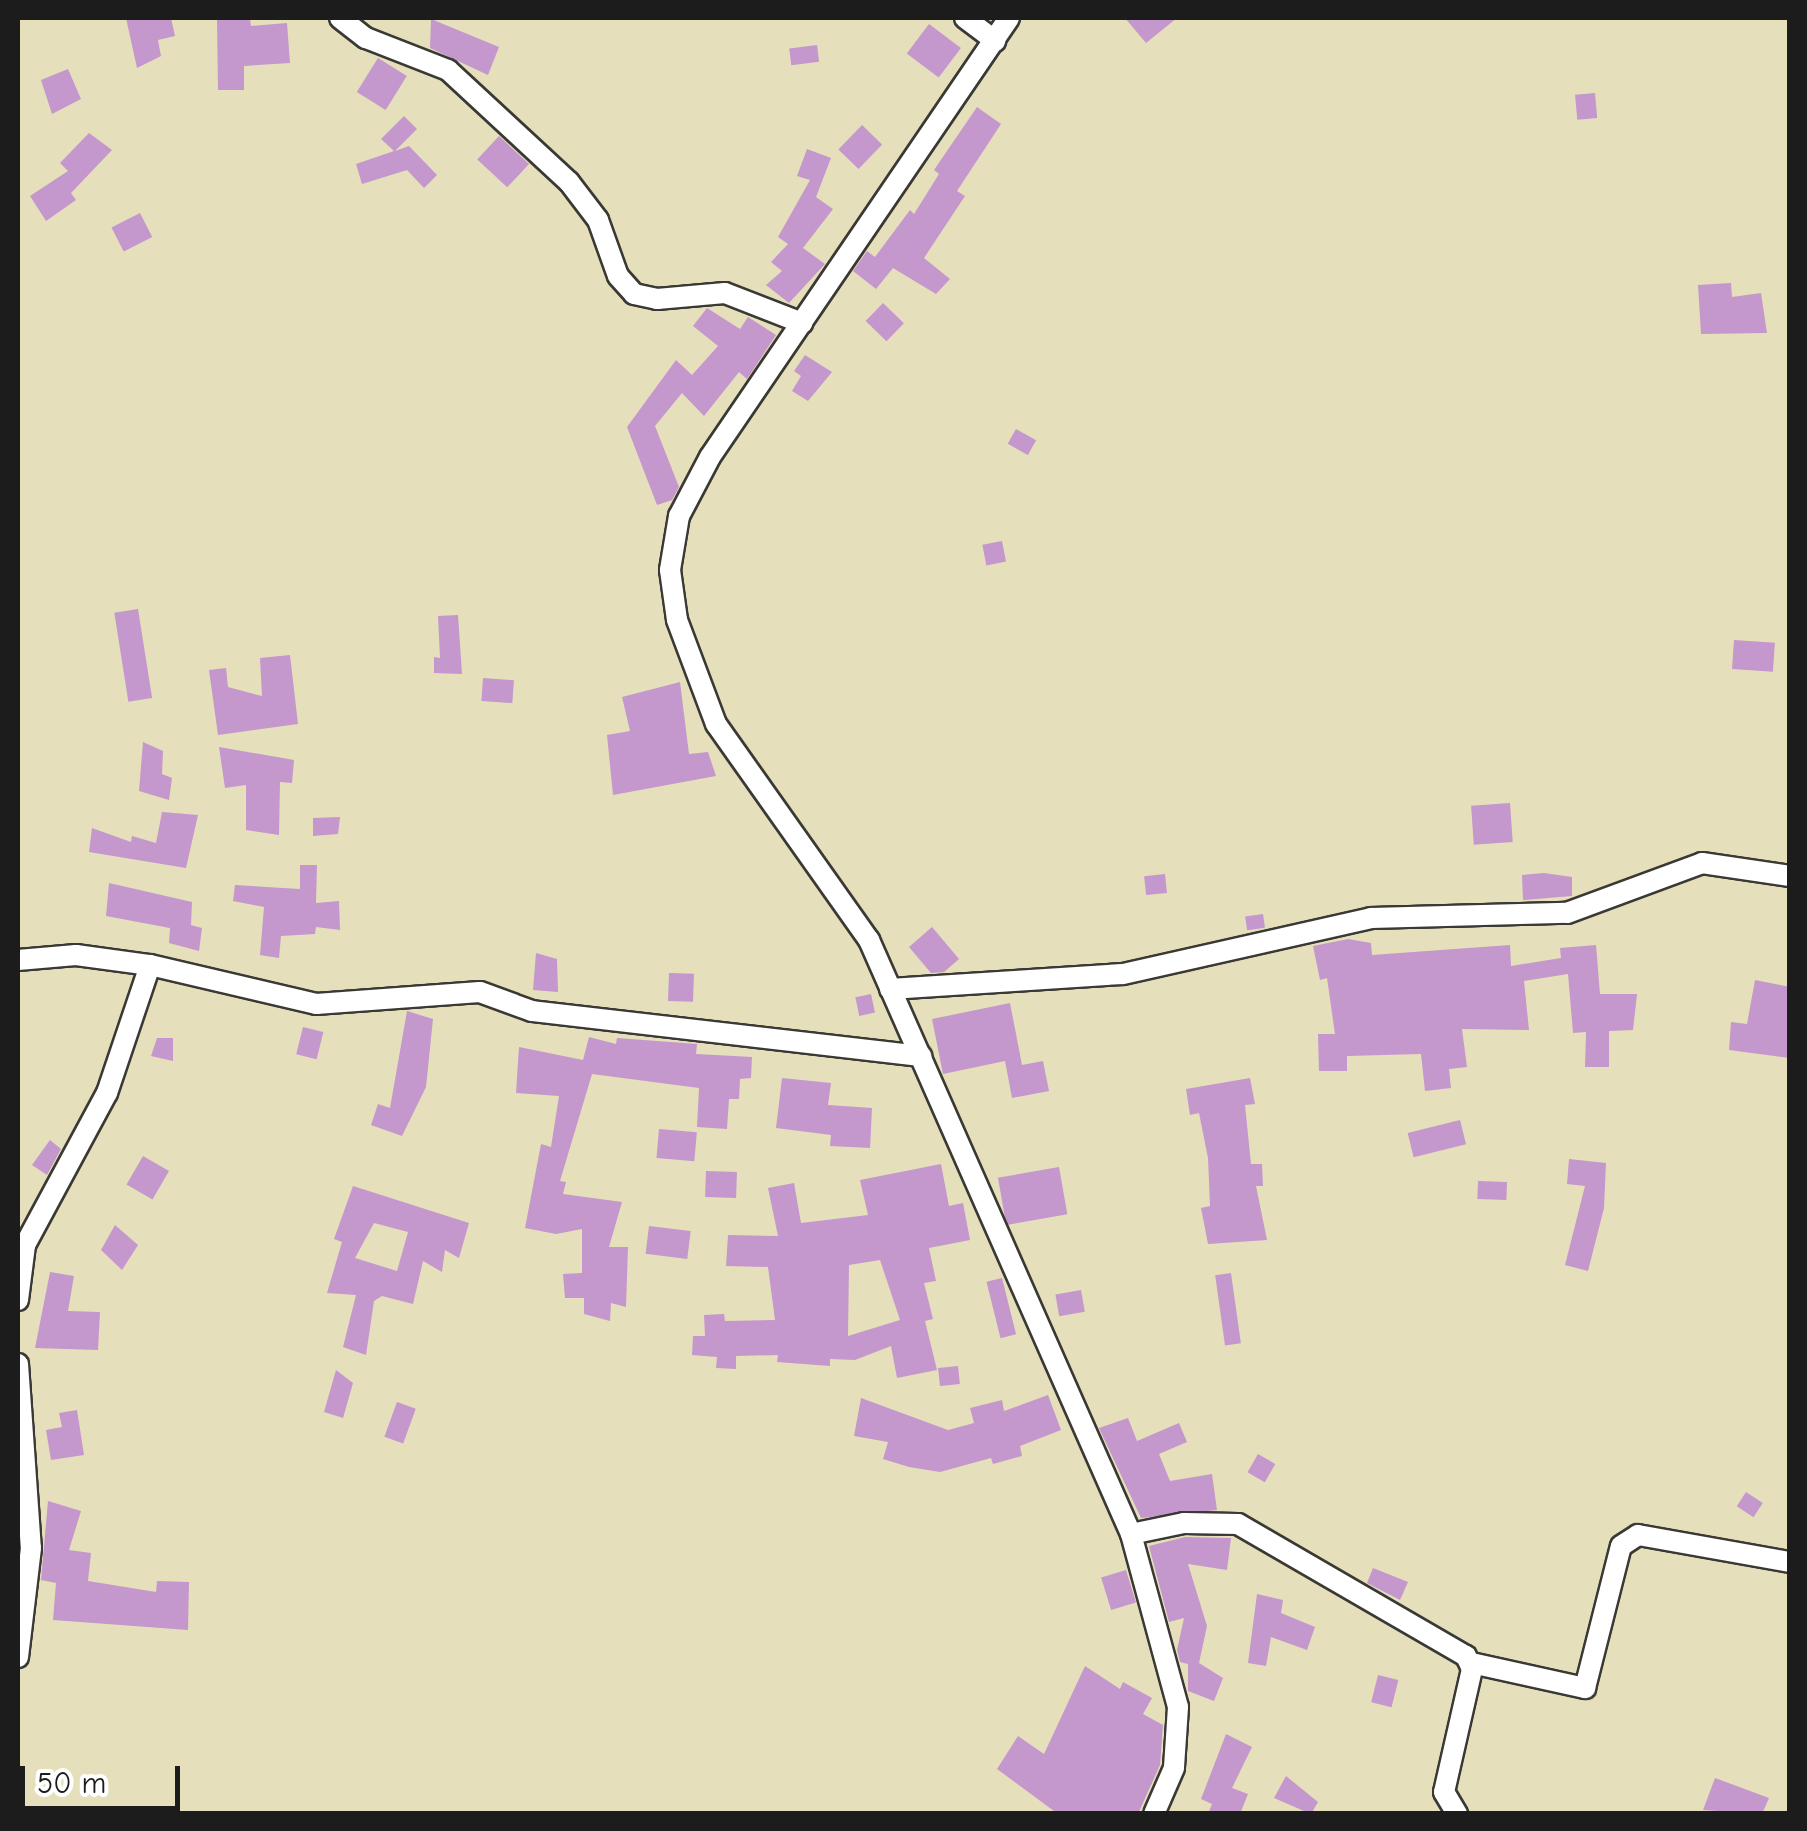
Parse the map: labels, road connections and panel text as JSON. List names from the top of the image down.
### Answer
{
  "scale_bar": "50 m"
}
